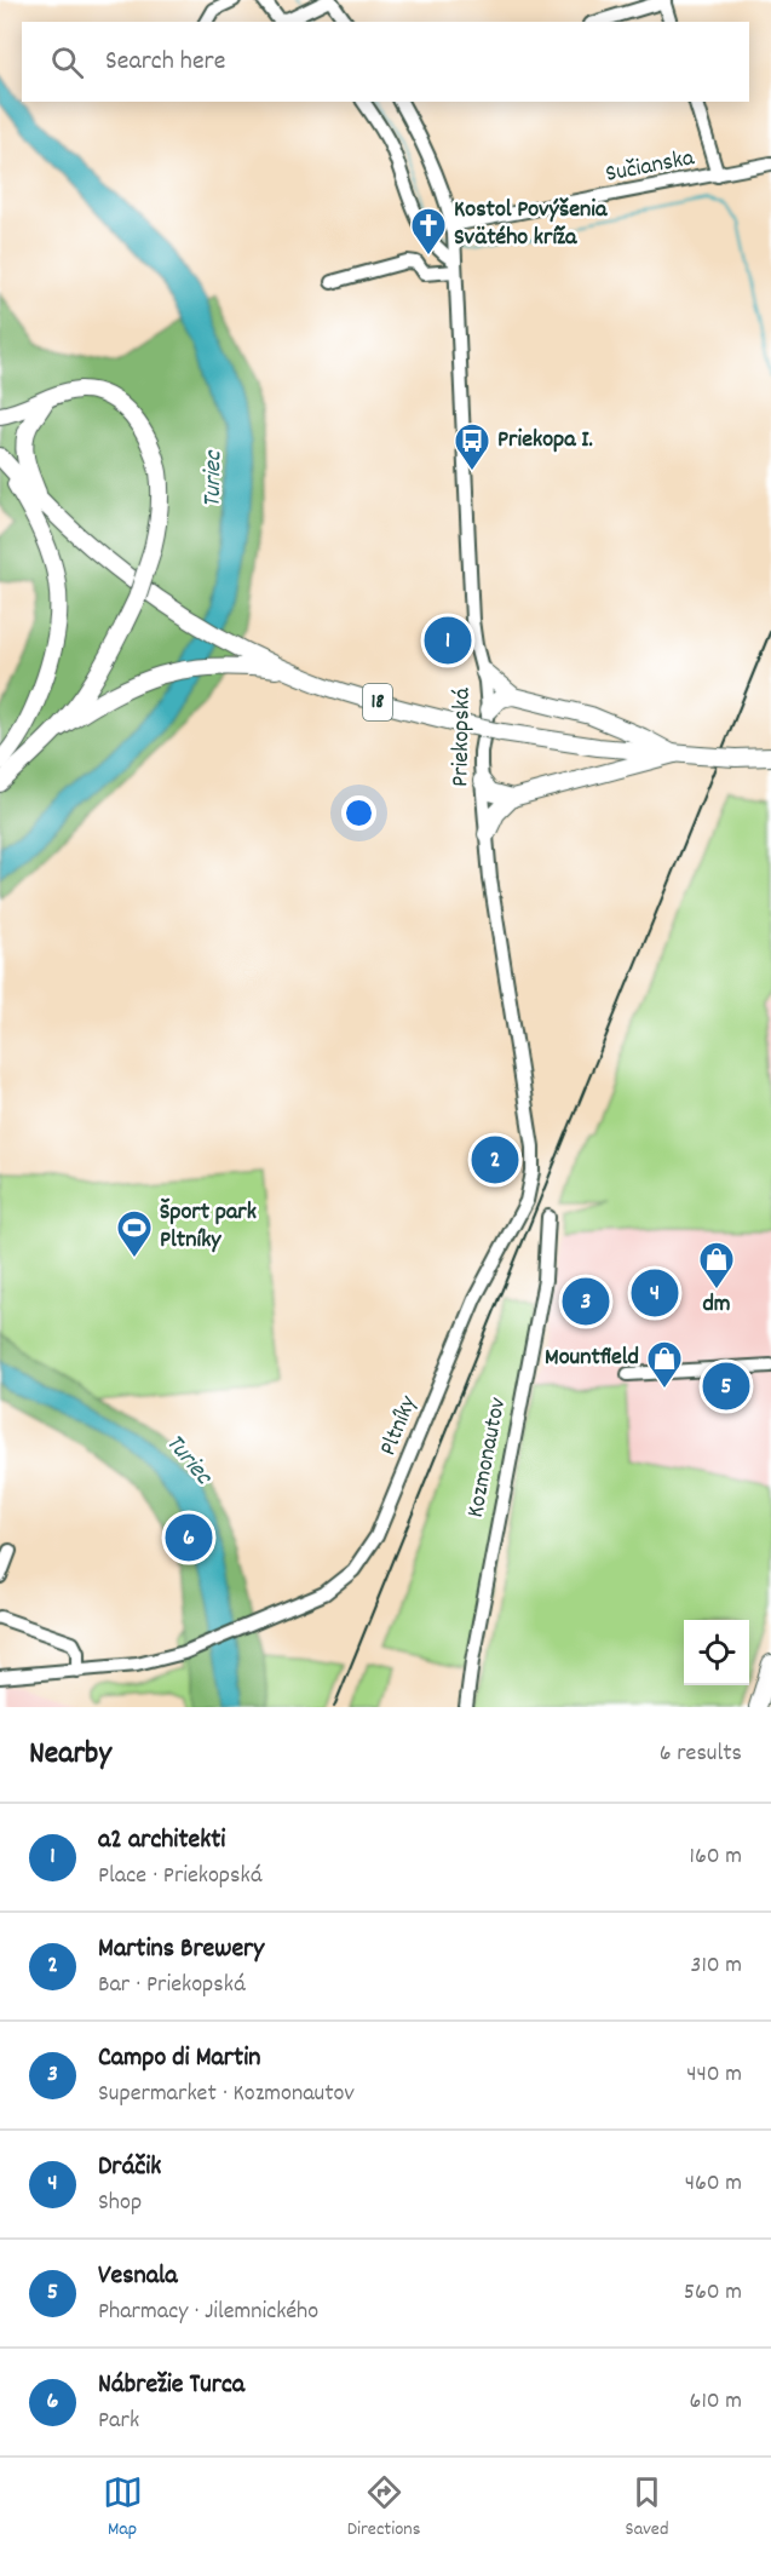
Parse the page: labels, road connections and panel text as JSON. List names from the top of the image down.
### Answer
{
  "streets": {
    "main road": ["18"],
    "street": [
      "Sučianska",
      "Priekopská",
      "Pltníky",
      "Kozmonautov"
    ]
  },
  "crossings": [
    ["Sučianska", "Priekopská"],
    ["Priekopská", "Pltníky"]
  ],
  "water": ["Turiec"],
  "places": {
    "church": ["Kostol Povýšenia Svätého kríža"],
    "bus stop": ["Priekopa I."],
    "sports": ["Šport park Pltníky"],
    "shop": ["dm", "Mountfield"]
  },
  "page": {
    "search": "Search here",
    "pins": [
      "1",
      "2",
      "4",
      "3",
      "5",
      "6"
    ],
    "heading": ["Nearby", "6 results"],
    "list": [
      {
        "mark": "1",
        "name": "a2 architekti",
        "note": "Place · Priekopská",
        "value": "160 m"
      },
      {
        "mark": "2",
        "name": "Martins Brewery",
        "note": "Bar · Priekopská",
        "value": "310 m"
      },
      {
        "mark": "3",
        "name": "Campo di Martin",
        "note": "Supermarket · Kozmonautov",
        "value": "440 m"
      },
      {
        "mark": "4",
        "name": "Dráčik",
        "note": "Shop",
        "value": "460 m"
      },
      {
        "mark": "5",
        "name": "Vesnala",
        "note": "Pharmacy · Jilemnického",
        "value": "560 m"
      },
      {
        "mark": "6",
        "name": "Nábrežie Turca",
        "note": "Park",
        "value": "610 m"
      }
    ],
    "nav": ["Map", "Directions", "Saved"]
  }
}
